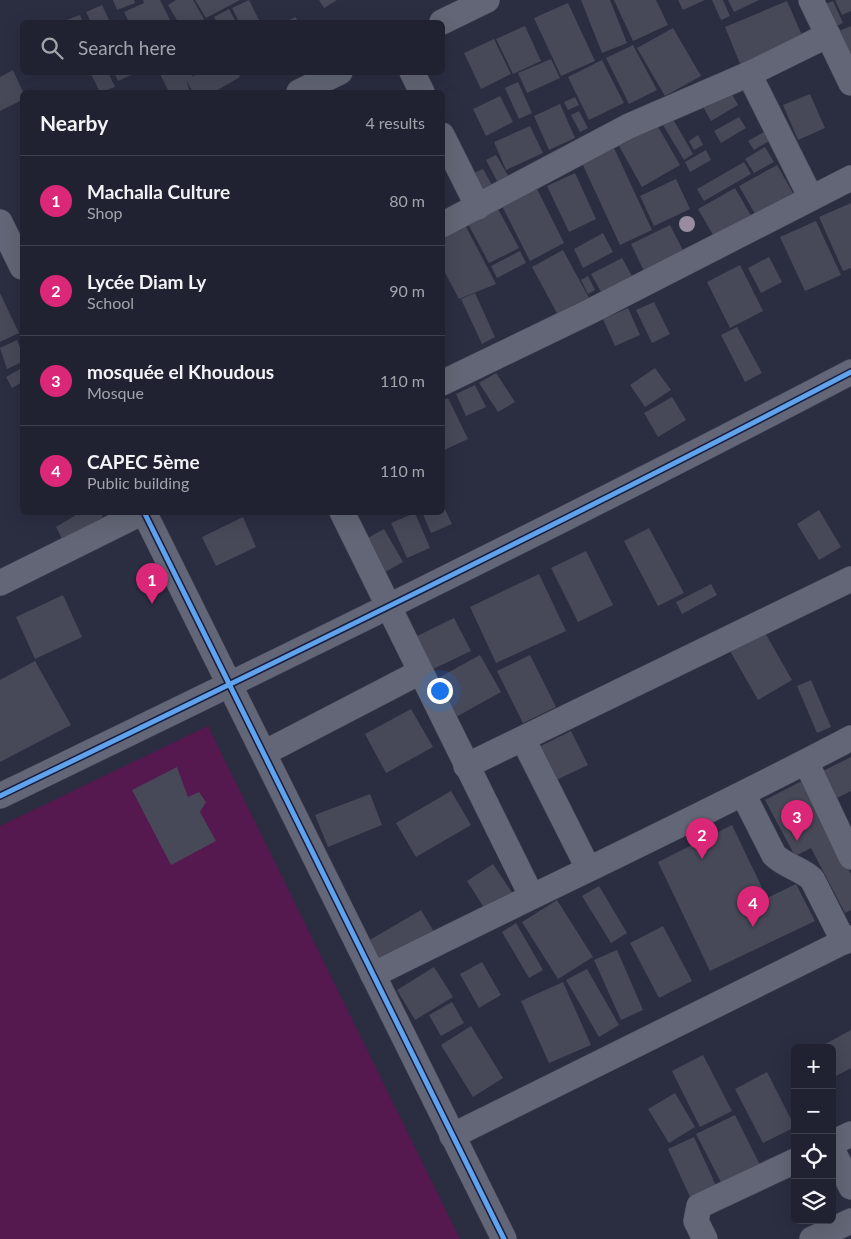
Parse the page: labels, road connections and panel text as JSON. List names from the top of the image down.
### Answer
{
  "page": {
    "search": "Search here",
    "heading": ["Nearby", "4 results"],
    "list": [
      {
        "mark": "1",
        "name": "Machalla Culture",
        "note": "Shop",
        "value": "80 m"
      },
      {
        "mark": "2",
        "name": "Lycée Diam Ly",
        "note": "School",
        "value": "90 m"
      },
      {
        "mark": "3",
        "name": "mosquée el Khoudous",
        "note": "Mosque",
        "value": "110 m"
      },
      {
        "mark": "4",
        "name": "CAPEC 5ème",
        "note": "Public building",
        "value": "110 m"
      }
    ],
    "pins": [
      "1",
      "3",
      "2",
      "4"
    ],
    "map_buttons": ["+", "−"]
  }
}
